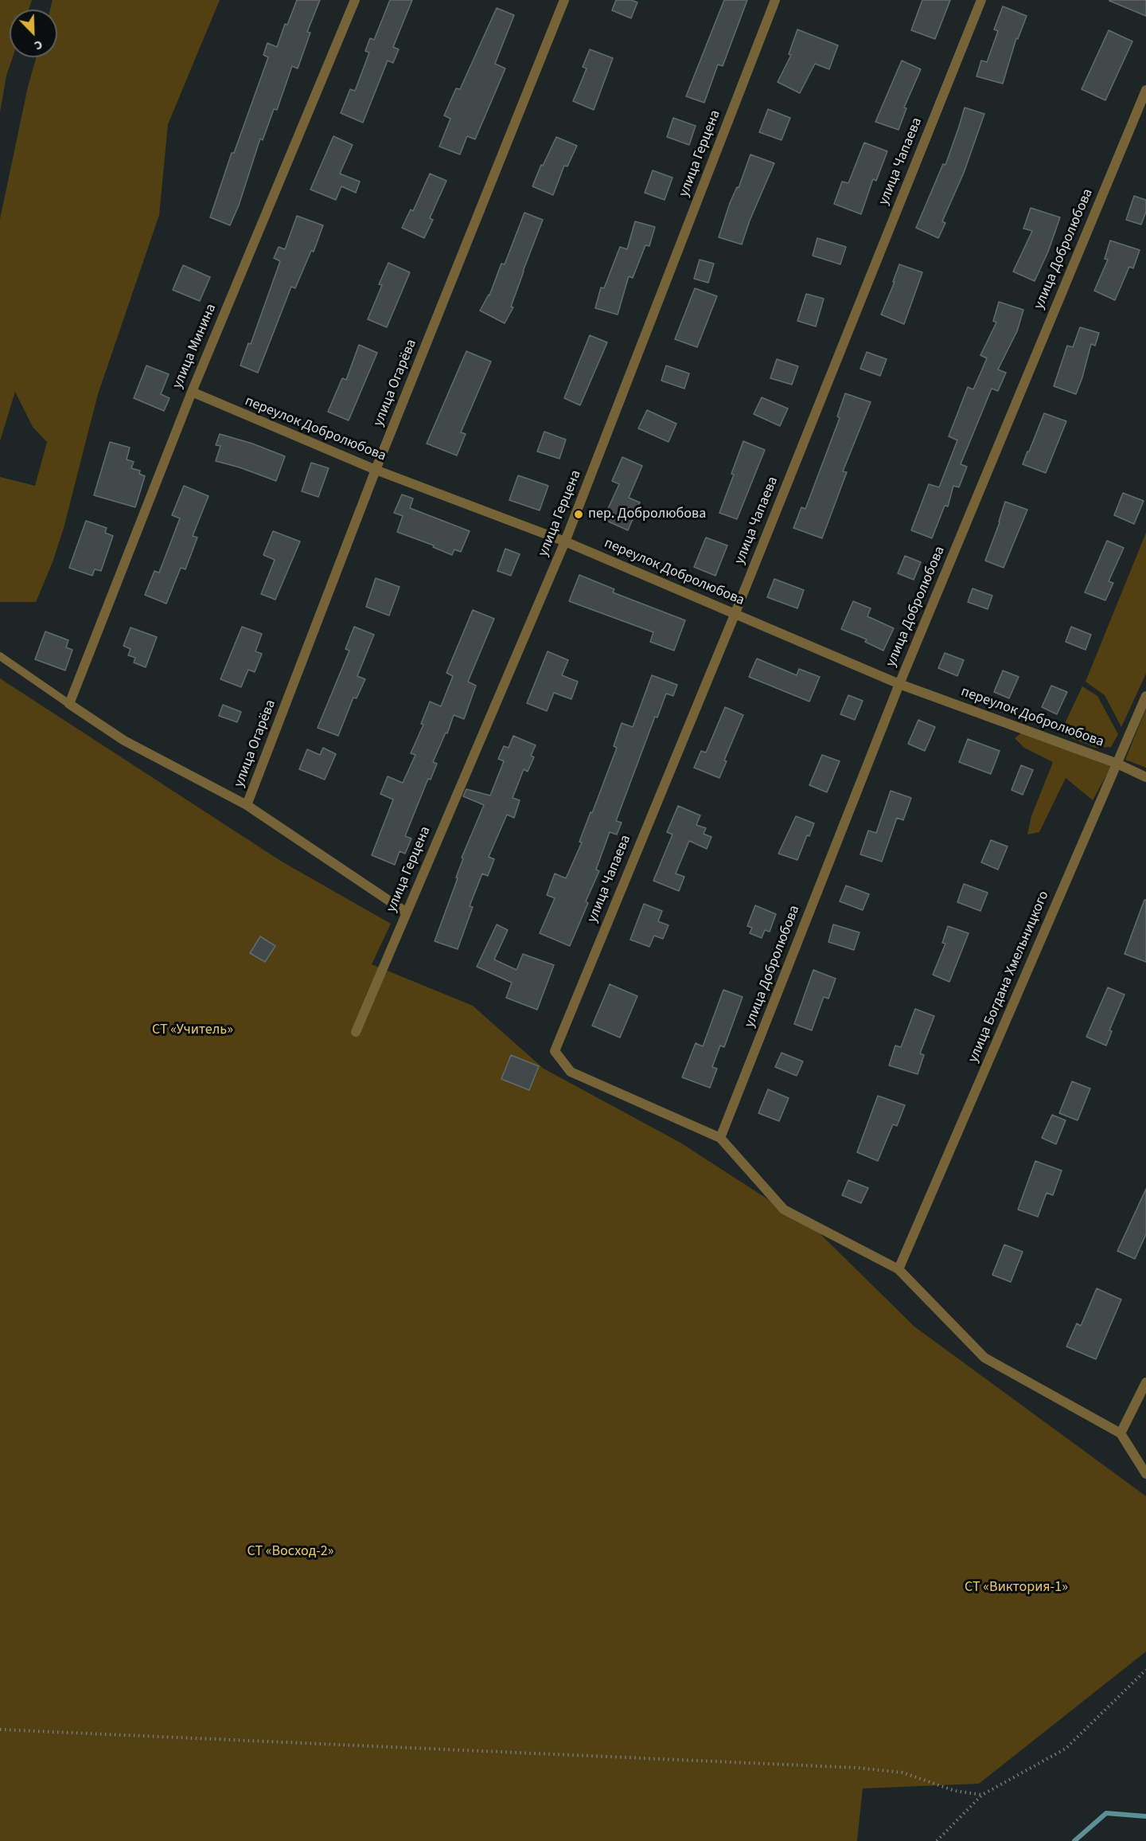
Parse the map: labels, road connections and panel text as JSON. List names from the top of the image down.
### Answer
{
  "streets": {
    "street": [
      "улица Герцена",
      "улица Чапаева",
      "улица Добролюбова",
      "улица Минина",
      "улица Огарёва",
      "переулок Добролюбова",
      "улица Богдана Хмельницкого"
    ]
  },
  "crossings": [
    ["улица Герцена", "переулок Добролюбова"],
    ["улица Чапаева", "улица Добролюбова"],
    ["улица Чапаева", "переулок Добролюбова"],
    ["улица Добролюбова", "переулок Добролюбова"],
    ["улица Минина", "переулок Добролюбова"],
    ["улица Огарёва", "переулок Добролюбова"],
    ["переулок Добролюбова", "улица Богдана Хмельницкого"]
  ],
  "parks": ["СТ «Учитель»", "СТ «Восход-2»", "СТ «Виктория-1»"],
  "places": ["пер. Добролюбова"],
  "north": "bottom right"
}
